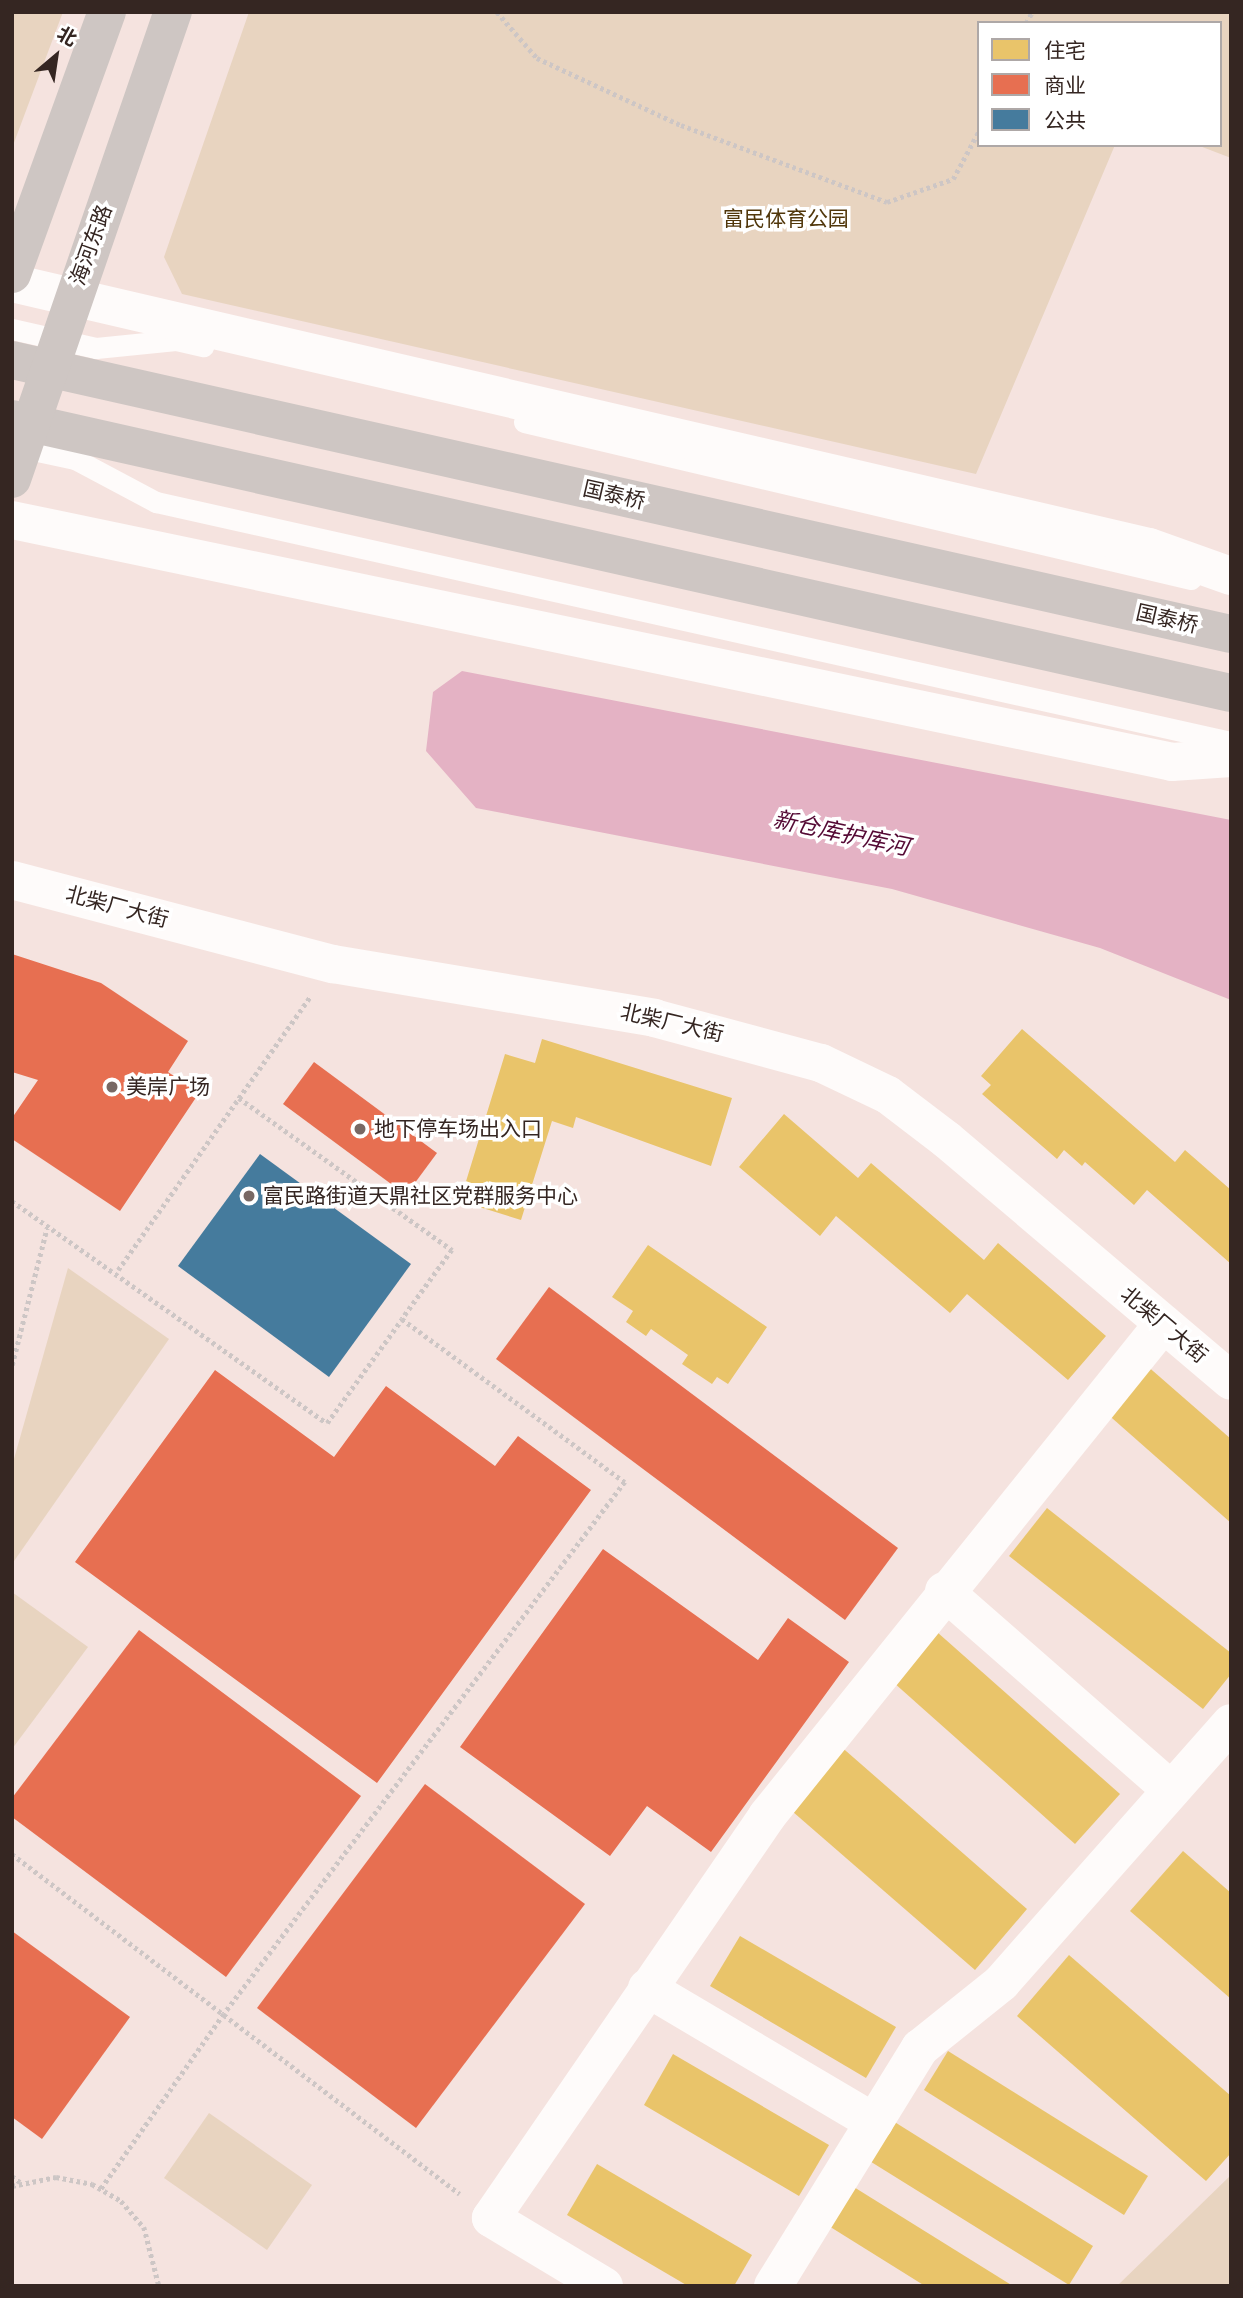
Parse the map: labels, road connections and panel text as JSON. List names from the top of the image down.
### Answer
{
  "streets": {
    "main road": ["海河东路", "国泰桥"],
    "street": ["北柴厂大街"]
  },
  "water": ["新仓库护库河"],
  "parks": ["富民体育公园"],
  "places": ["美岸广场", "地下停车场出入口", "富民路街道天鼎社区党群服务中心"],
  "legend": ["住宅", "商业", "公共"],
  "north": "top right"
}
